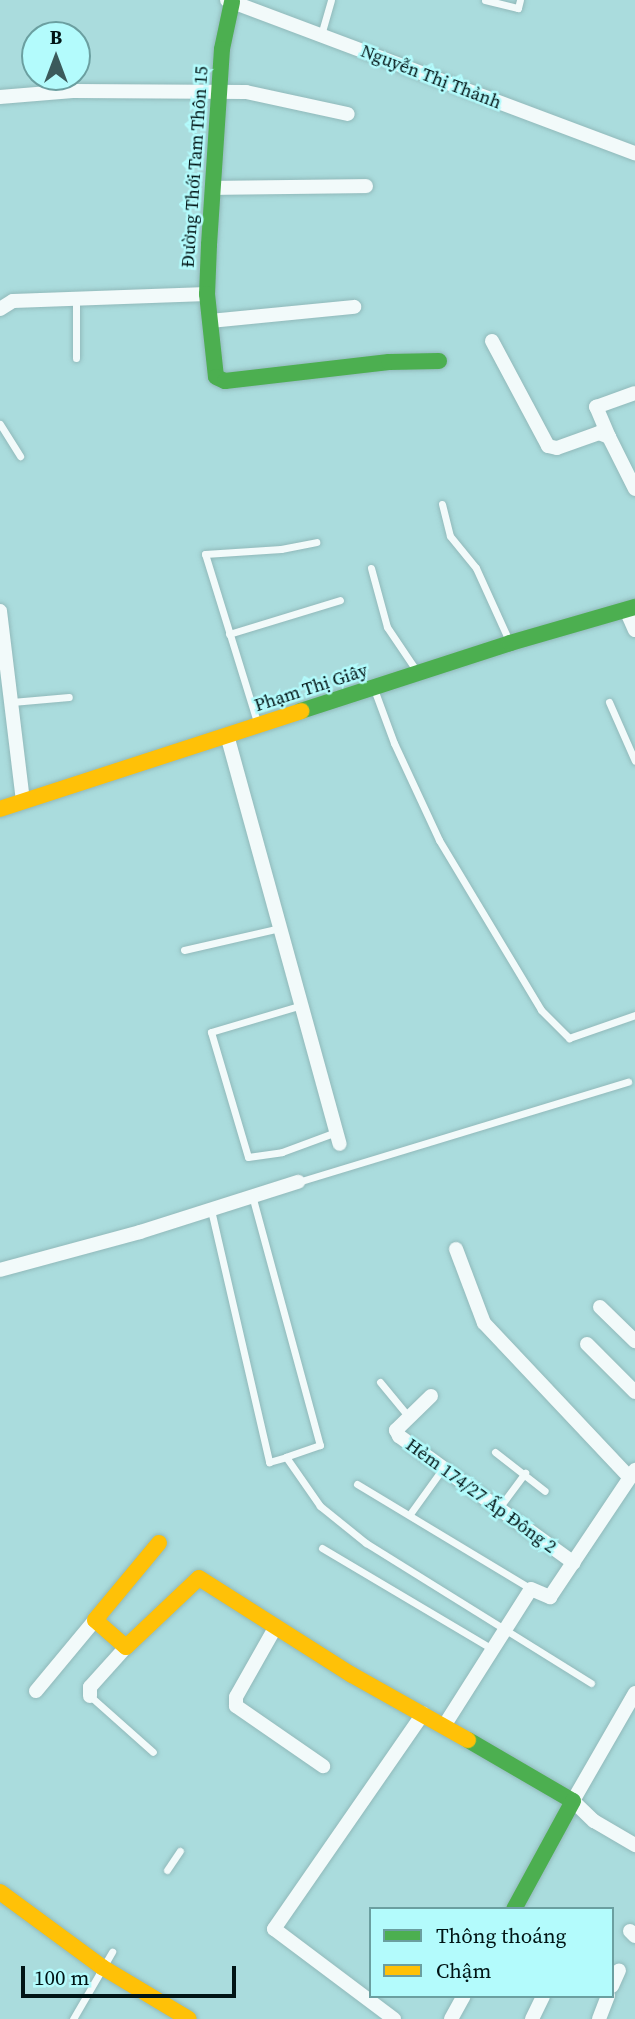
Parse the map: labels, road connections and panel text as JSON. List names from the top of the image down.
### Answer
{
  "streets": {
    "street": [
      "Nguyễn Thị Thảnh",
      "Đường Thới Tam Thôn 15",
      "Phạm Thị Giây",
      "Hẻm 174/27 Ấp Đông 2"
    ]
  },
  "crossings": [
    ["Nguyễn Thị Thảnh", "Đường Thới Tam Thôn 15"]
  ],
  "legend": ["Thông thoáng", "Chậm"],
  "scale_bar": "100 m",
  "north": "top"
}
